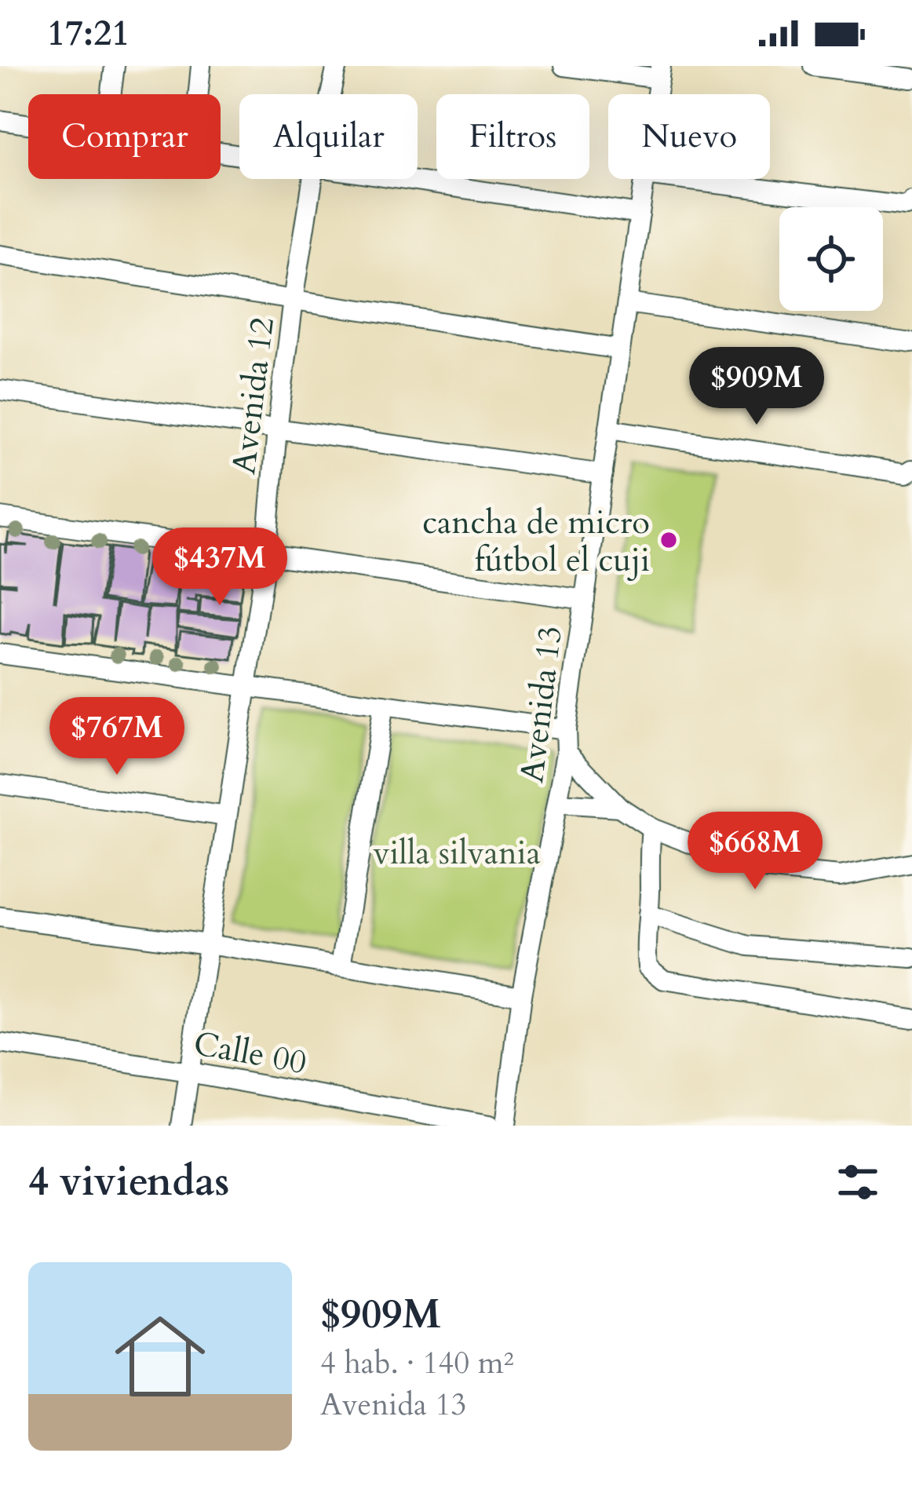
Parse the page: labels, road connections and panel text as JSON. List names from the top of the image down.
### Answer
{
  "streets": {
    "street": ["Avenida 12", "Avenida 13", "Calle 00"]
  },
  "crossings": [
    ["Avenida 12", "Calle 00"]
  ],
  "parks": ["villa silvania"],
  "places": ["cancha de micro fútbol el cuji"],
  "page": {
    "status": "17:21",
    "chip": [
      "Comprar",
      "Alquilar",
      "Filtros",
      "Nuevo"
    ],
    "price": [
      "$909M",
      "$437M",
      "$767M",
      "$668M"
    ],
    "heading": "4 viviendas",
    "list": [
      {
        "name": "$909M",
        "note": "4 hab. · 140 m² · Avenida 13"
      }
    ]
  }
}
